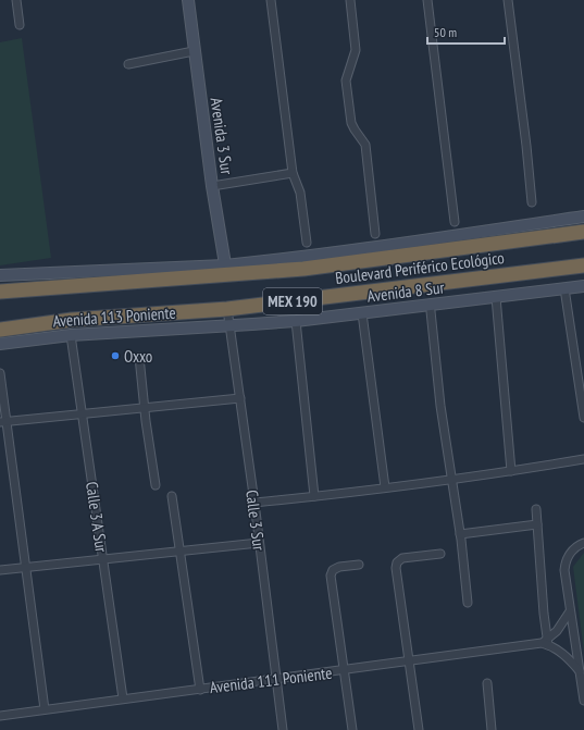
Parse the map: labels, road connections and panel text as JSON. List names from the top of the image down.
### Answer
{
  "streets": {
    "highway": ["Boulevard Periférico Ecológico", "MEX 190"],
    "street": [
      "Avenida 3 Sur",
      "Avenida 8 Sur",
      "Avenida 113 Poniente",
      "Calle 3 A Sur",
      "Calle 3 Sur",
      "Avenida 111 Poniente"
    ]
  },
  "crossings": [
    ["Avenida 3 Sur", "Boulevard Periférico Ecológico"],
    ["Boulevard Periférico Ecológico", "Calle 3 Sur"],
    ["Avenida 8 Sur", "Avenida 113 Poniente"],
    ["Avenida 8 Sur", "Calle 3 Sur"],
    ["Avenida 113 Poniente", "Calle 3 A Sur"],
    ["Avenida 113 Poniente", "Calle 3 Sur"],
    ["Calle 3 A Sur", "Avenida 111 Poniente"],
    ["Calle 3 Sur", "Avenida 111 Poniente"]
  ],
  "places": ["Oxxo"],
  "scale_bar": "50 m"
}
